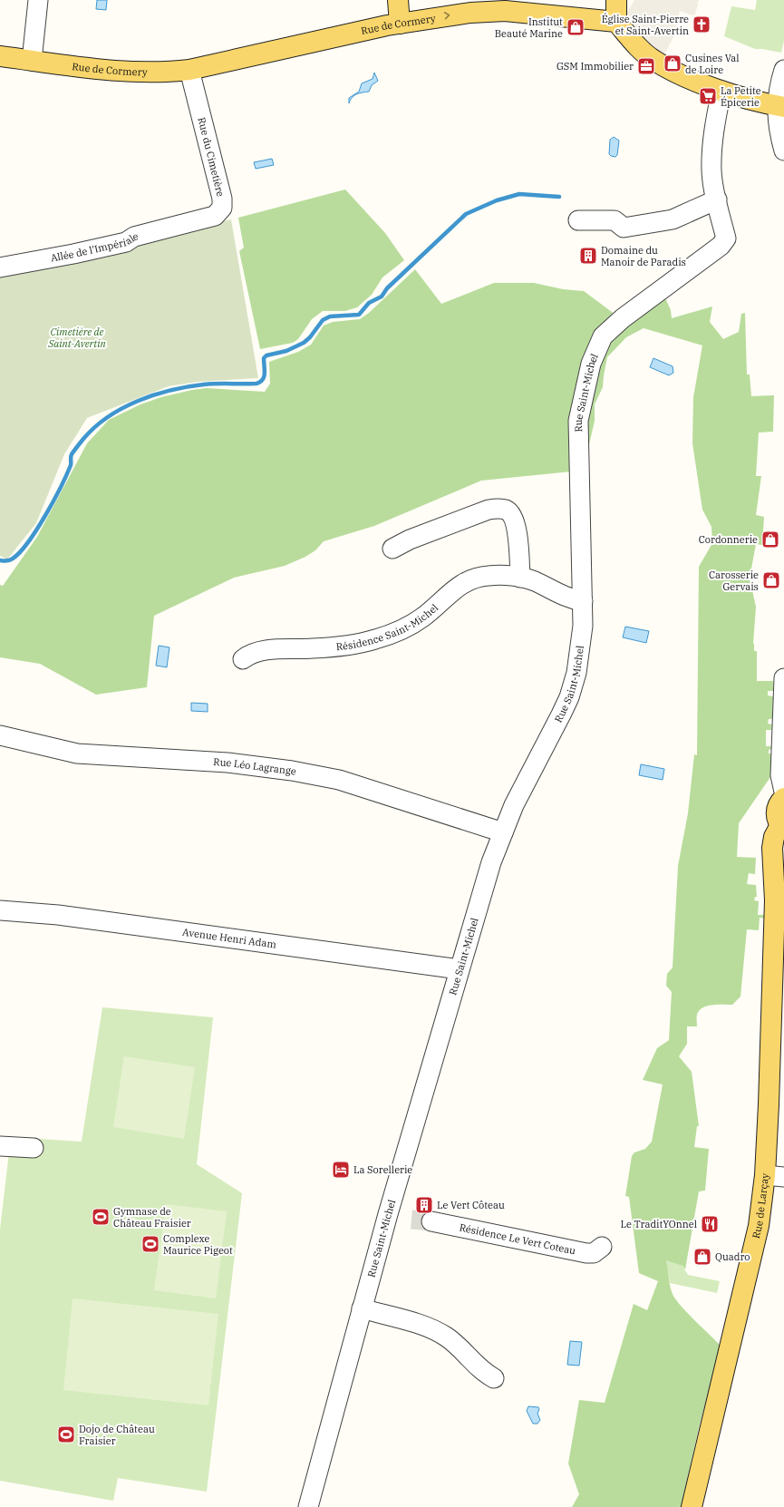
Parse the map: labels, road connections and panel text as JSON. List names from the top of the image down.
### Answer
{
  "streets": {
    "main road": ["Rue de Cormery", "Rue de Larçay"],
    "street": [
      "Rue du Cimetière",
      "Allée de l'Impériale",
      "Rue Saint-Michel",
      "Résidence Saint-Michel",
      "Rue Léo Lagrange",
      "Avenue Henri Adam",
      "Résidence Le Vert Coteau"
    ]
  },
  "crossings": [
    ["Rue de Cormery", "Rue du Cimetière"],
    ["Rue de Cormery", "Rue Saint-Michel"],
    ["Rue du Cimetière", "Allée de l'Impériale"],
    ["Rue Saint-Michel", "Résidence Saint-Michel"],
    ["Rue Saint-Michel", "Rue Léo Lagrange"],
    ["Rue Saint-Michel", "Avenue Henri Adam"]
  ],
  "parks": ["Cimetière de Saint-Avertin"],
  "places": {
    "church": ["Église Saint-Pierre et Saint-Avertin"],
    "shop": [
      "Institut Beauté Marine",
      "Cusines Val de Loire",
      "Cordonnerie",
      "Carosserie Gervais",
      "Quadro"
    ],
    "office": ["GSM Immobilier"],
    "supermarket": ["La Petite Épicerie"],
    "building": ["Domaine du Manoir de Paradis", "Le Vert Côteau"],
    "hotel": ["La Sorellerie"],
    "sports": ["Gymnase de Château Fraisier", "Complexe Maurice Pigeot", "Dojo de Château Fraisier"],
    "restaurant": ["Le TraditYOnnel"]
  }
}
